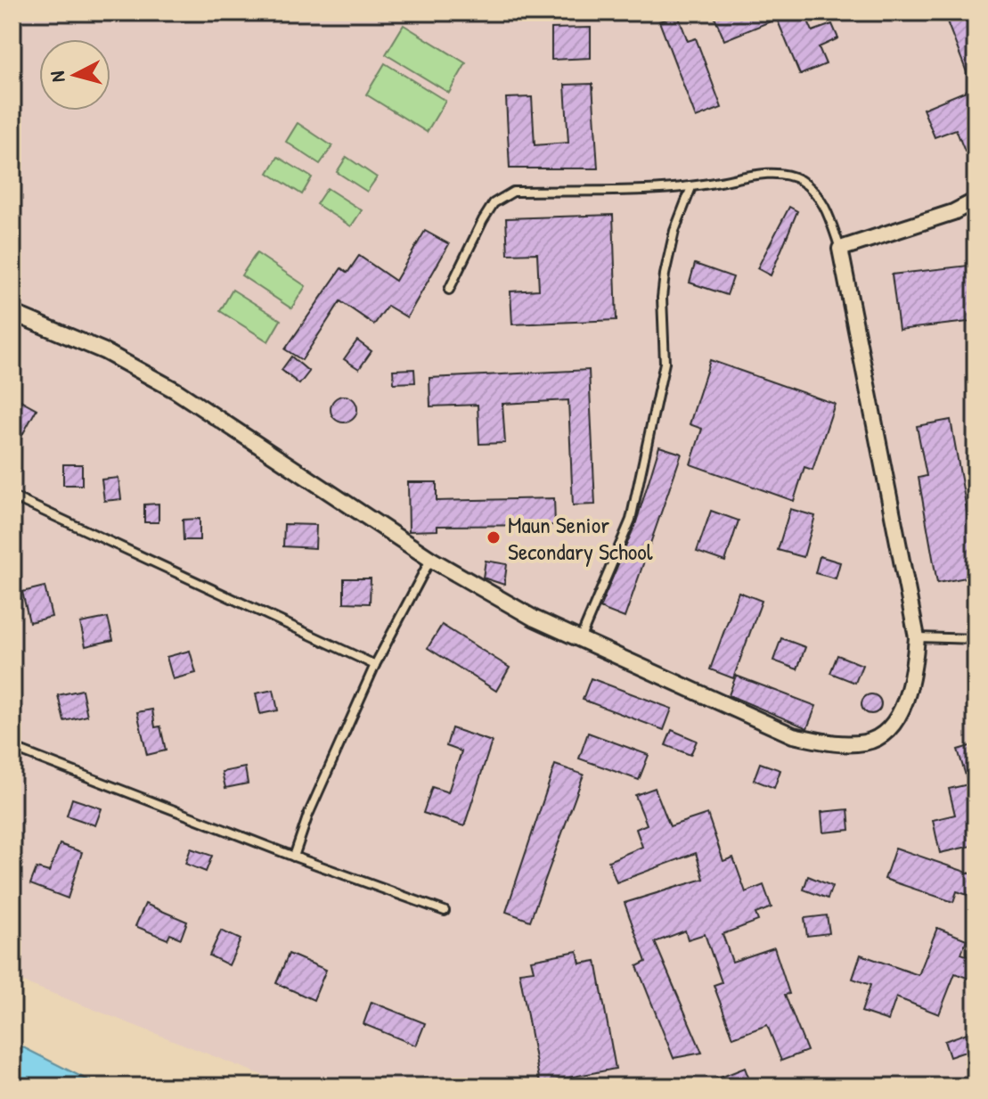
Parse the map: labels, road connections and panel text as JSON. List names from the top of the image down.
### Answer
{
  "places": ["Maun Senior Secondary School"],
  "north": "left"
}
